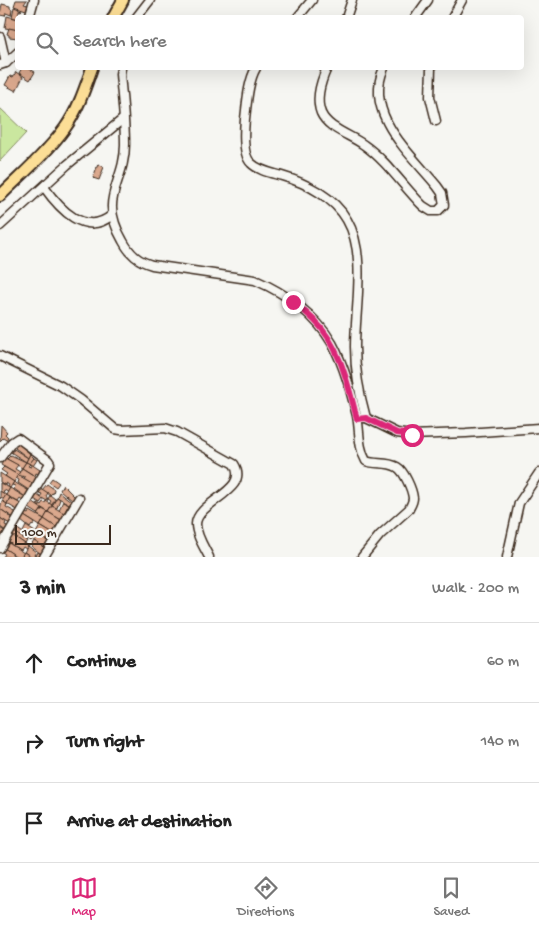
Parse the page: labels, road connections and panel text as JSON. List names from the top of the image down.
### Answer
{
  "scale_bar": "100 m",
  "page": {
    "search": "Search here",
    "scale": "100 m",
    "heading": ["3 min", "Walk · 200 m"],
    "list": [
      ["Continue", "60 m"],
      ["Turn right", "140 m"],
      "Arrive at destination"
    ],
    "nav": ["Map", "Directions", "Saved"]
  }
}
